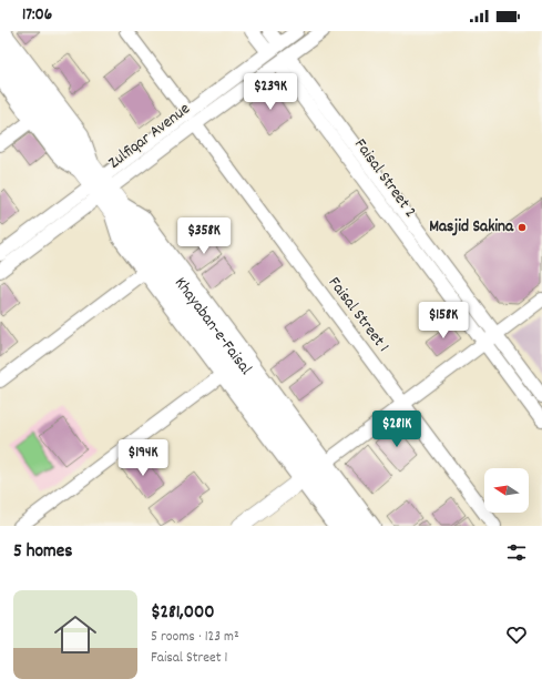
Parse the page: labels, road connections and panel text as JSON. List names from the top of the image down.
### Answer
{
  "streets": {
    "main road": ["Khayaban-e-Faisal"],
    "street": ["Zulfiqar Avenue", "Faisal Street 2", "Faisal Street 1"]
  },
  "crossings": [
    ["Zulfiqar Avenue", "Faisal Street 2"],
    ["Zulfiqar Avenue", "Faisal Street 1"],
    ["Zulfiqar Avenue", "Khayaban-e-Faisal"]
  ],
  "places": ["Masjid Sakina"],
  "north": "left",
  "page": {
    "status": "17:06",
    "price": [
      "$239K",
      "$358K",
      "$158K",
      "$281K",
      "$194K"
    ],
    "heading": "5 homes",
    "list": [
      {
        "name": "$281,000",
        "note": "5 rooms · 123 m² · Faisal Street 1"
      }
    ]
  }
}
